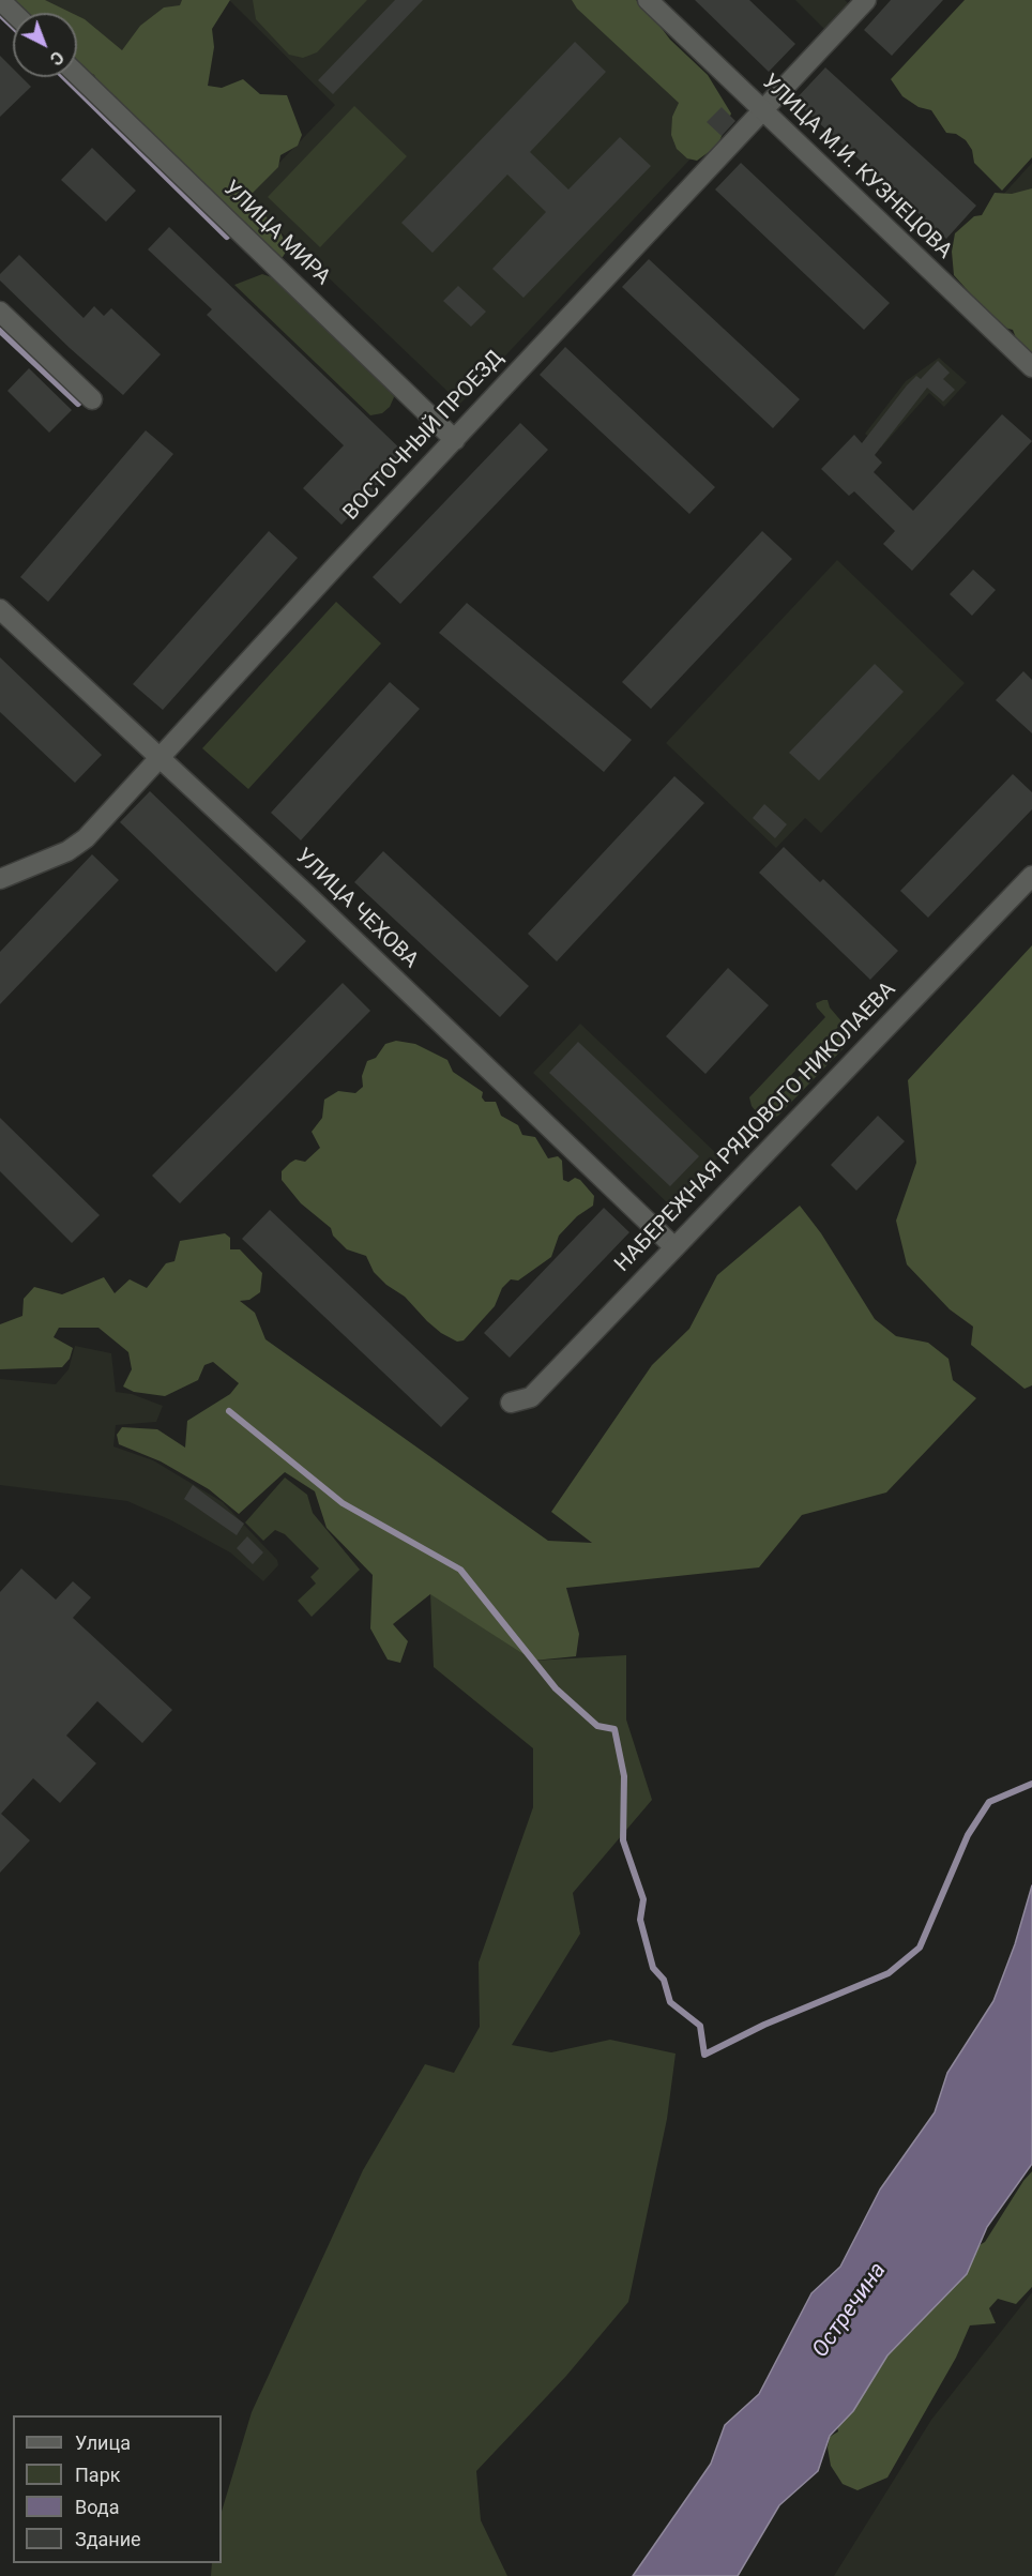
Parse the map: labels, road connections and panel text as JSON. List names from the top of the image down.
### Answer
{
  "streets": {
    "street": [
      "УЛИЦА М.И. КУЗНЕЦОВА",
      "УЛИЦА МИРА",
      "ВОСТОЧНЫЙ ПРОЕЗД",
      "УЛИЦА ЧЕХОВА",
      "НАБЕРЕЖНАЯ РЯДОВОГО НИКОЛАЕВА"
    ]
  },
  "crossings": [
    ["УЛИЦА М.И. КУЗНЕЦОВА", "ВОСТОЧНЫЙ ПРОЕЗД"],
    ["УЛИЦА МИРА", "ВОСТОЧНЫЙ ПРОЕЗД"],
    ["ВОСТОЧНЫЙ ПРОЕЗД", "УЛИЦА ЧЕХОВА"],
    ["УЛИЦА ЧЕХОВА", "НАБЕРЕЖНАЯ РЯДОВОГО НИКОЛАЕВА"]
  ],
  "water": ["Остречина"],
  "legend": [
    "Улица",
    "Парк",
    "Вода",
    "Здание"
  ],
  "north": "bottom right"
}
